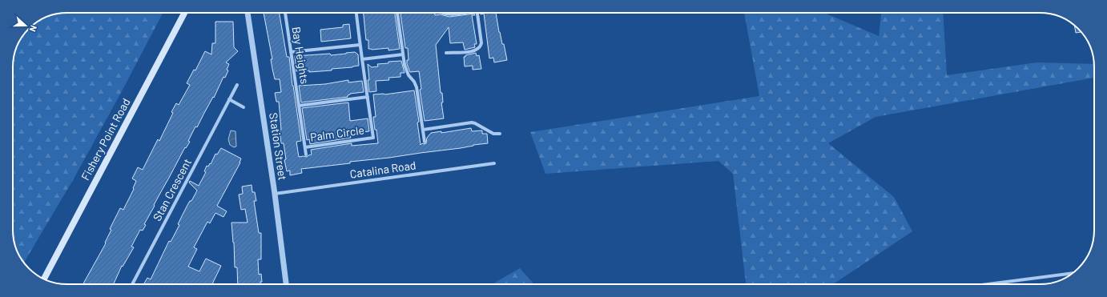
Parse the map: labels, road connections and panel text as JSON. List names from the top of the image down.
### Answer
{
  "streets": {
    "main road": ["Fishery Point Road"],
    "street": [
      "Bay Heights",
      "Palm Circle",
      "Station Street",
      "Catalina Road",
      "Stan Crescent"
    ]
  },
  "crossings": [
    ["Bay Heights", "Palm Circle"],
    ["Station Street", "Catalina Road"]
  ],
  "north": "right"
}
